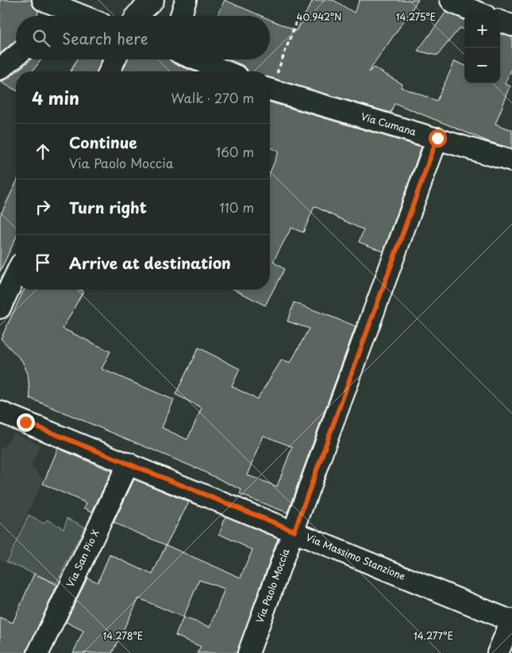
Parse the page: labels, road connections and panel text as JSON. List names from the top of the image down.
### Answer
{
  "streets": {
    "street": [
      "Via Cumana",
      "Via Massimo Stanzione",
      "Via San Pio X",
      "Via Paolo Moccia"
    ]
  },
  "crossings": [
    ["Via Cumana", "Via Paolo Moccia"],
    ["Via Massimo Stanzione", "Via San Pio X"],
    ["Via Massimo Stanzione", "Via Paolo Moccia"]
  ],
  "page": {
    "map_buttons": ["+", "−"],
    "search": "Search here",
    "heading": ["4 min", "Walk · 270 m"],
    "list": [
      ["Continue", "Via Paolo Moccia", "160 m"],
      ["Turn right", "110 m"],
      "Arrive at destination"
    ]
  },
  "coordinates": [
    "40.942°N",
    "14.275°E",
    "14.278°E",
    "14.277°E"
  ]
}
